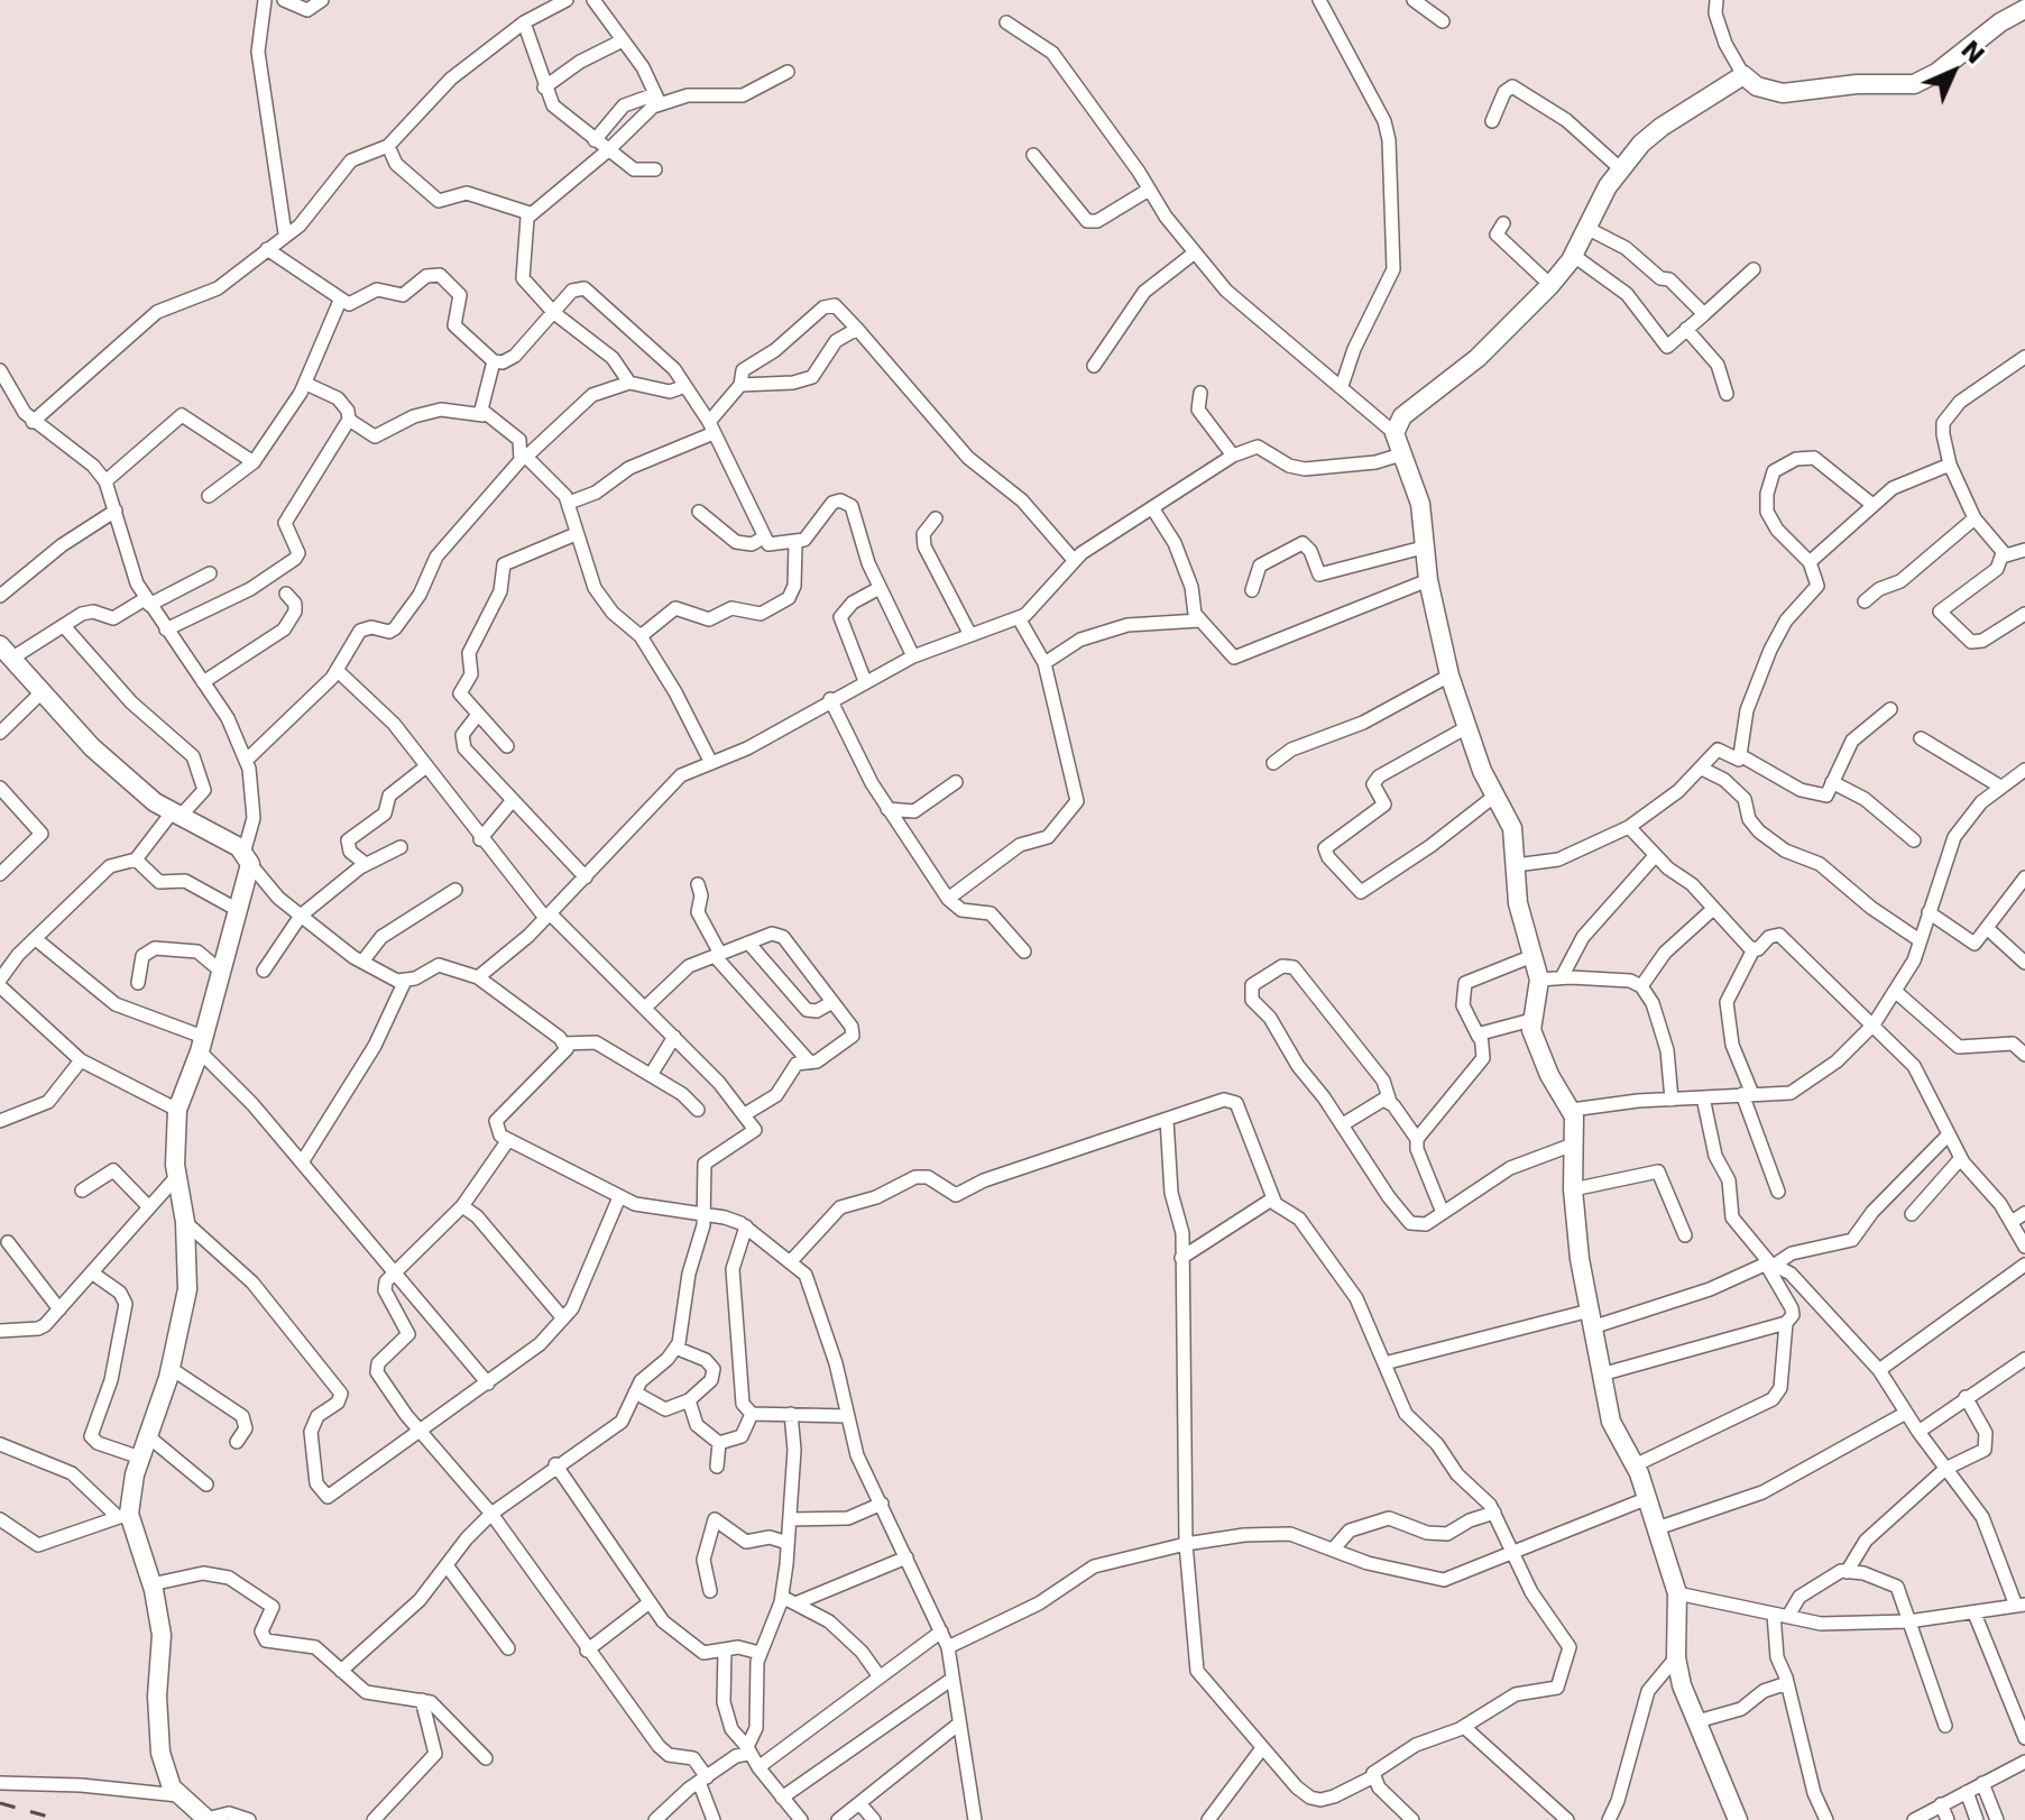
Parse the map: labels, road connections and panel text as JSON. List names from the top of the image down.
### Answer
{
  "north": "top right"
}
